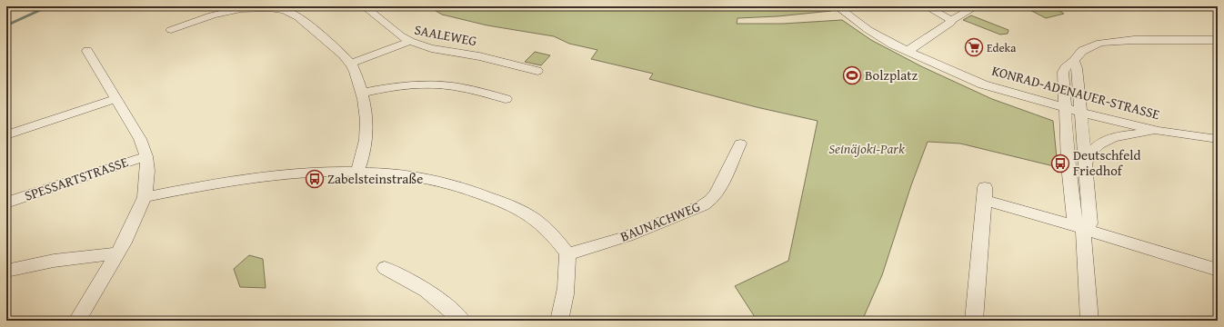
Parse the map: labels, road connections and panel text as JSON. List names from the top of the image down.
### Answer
{
  "streets": {
    "street": [
      "SAALEWEG",
      "KONRAD-ADENAUER-STRASSE",
      "SPESSARTSTRASSE",
      "BAUNACHWEG"
    ]
  },
  "parks": ["Seinäjoki-Park"],
  "places": {
    "supermarket": ["Edeka"],
    "sports": ["Bolzplatz"],
    "bus stop": ["Deutschfeld Friedhof", "Zabelsteinstraße"]
  }
}
